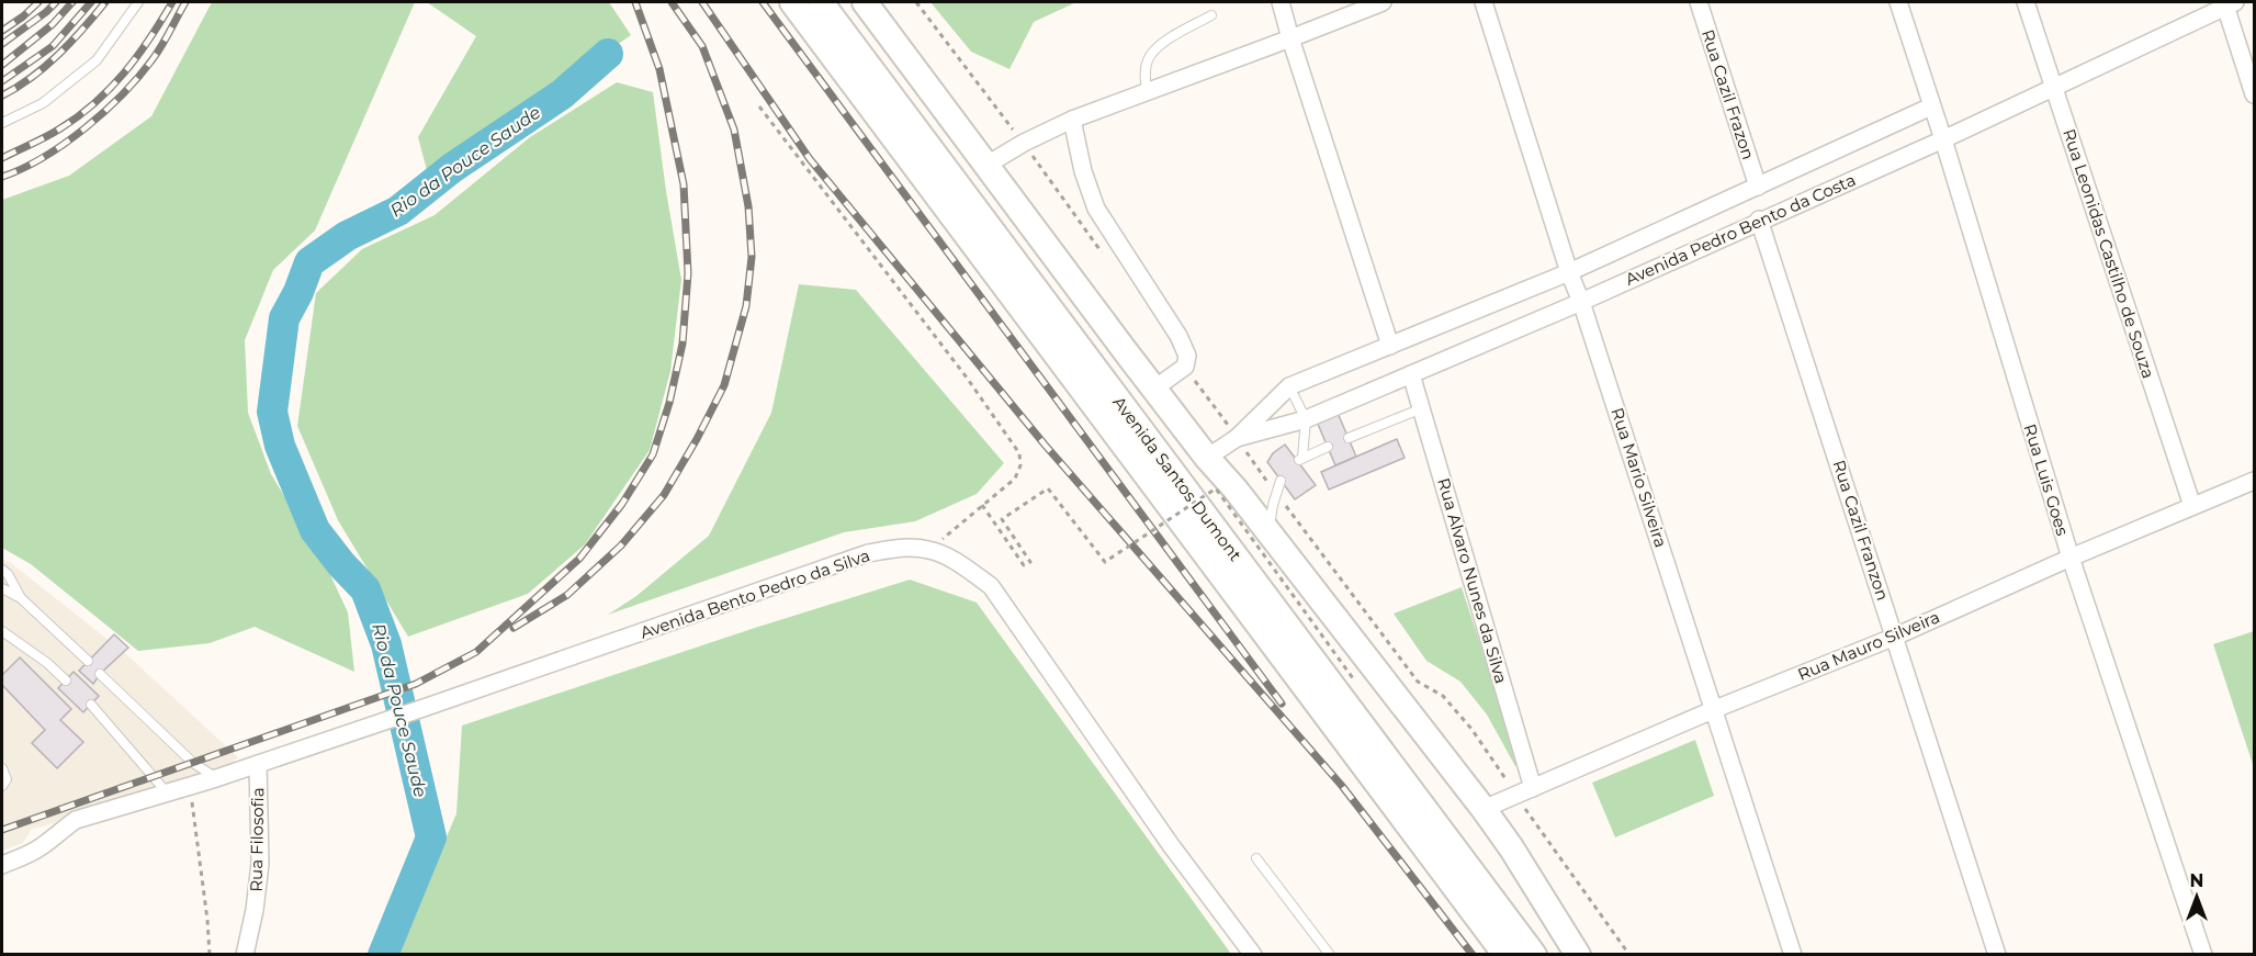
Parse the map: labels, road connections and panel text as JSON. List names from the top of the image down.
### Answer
{
  "streets": {
    "main road": ["Avenida Santos Dumont"],
    "street": [
      "Rua Cazil Frazon",
      "Avenida Pedro Bento da Costa",
      "Rua Leonidas Castilho de Souza",
      "Rua Mario Silveira",
      "Rua Luis Goes",
      "Rua Cazil Franzon",
      "Rua Alvaro Nunes da Silva",
      "Avenida Bento Pedro da Silva",
      "Rua Mauro Silveira",
      "Rua Filosofia"
    ]
  },
  "crossings": [
    ["Rua Cazil Frazon", "Avenida Pedro Bento da Costa"],
    ["Avenida Pedro Bento da Costa", "Rua Leonidas Castilho de Souza"],
    ["Avenida Pedro Bento da Costa", "Rua Mario Silveira"],
    ["Avenida Pedro Bento da Costa", "Rua Luis Goes"],
    ["Avenida Pedro Bento da Costa", "Rua Cazil Franzon"],
    ["Avenida Pedro Bento da Costa", "Rua Alvaro Nunes da Silva"],
    ["Rua Leonidas Castilho de Souza", "Rua Mauro Silveira"],
    ["Rua Mario Silveira", "Rua Mauro Silveira"],
    ["Rua Luis Goes", "Rua Mauro Silveira"],
    ["Rua Cazil Franzon", "Rua Mauro Silveira"],
    ["Rua Alvaro Nunes da Silva", "Rua Mauro Silveira"],
    ["Avenida Bento Pedro da Silva", "Rua Filosofia"]
  ],
  "water": ["Rio da Pouce Saude"],
  "north": "top"
}
